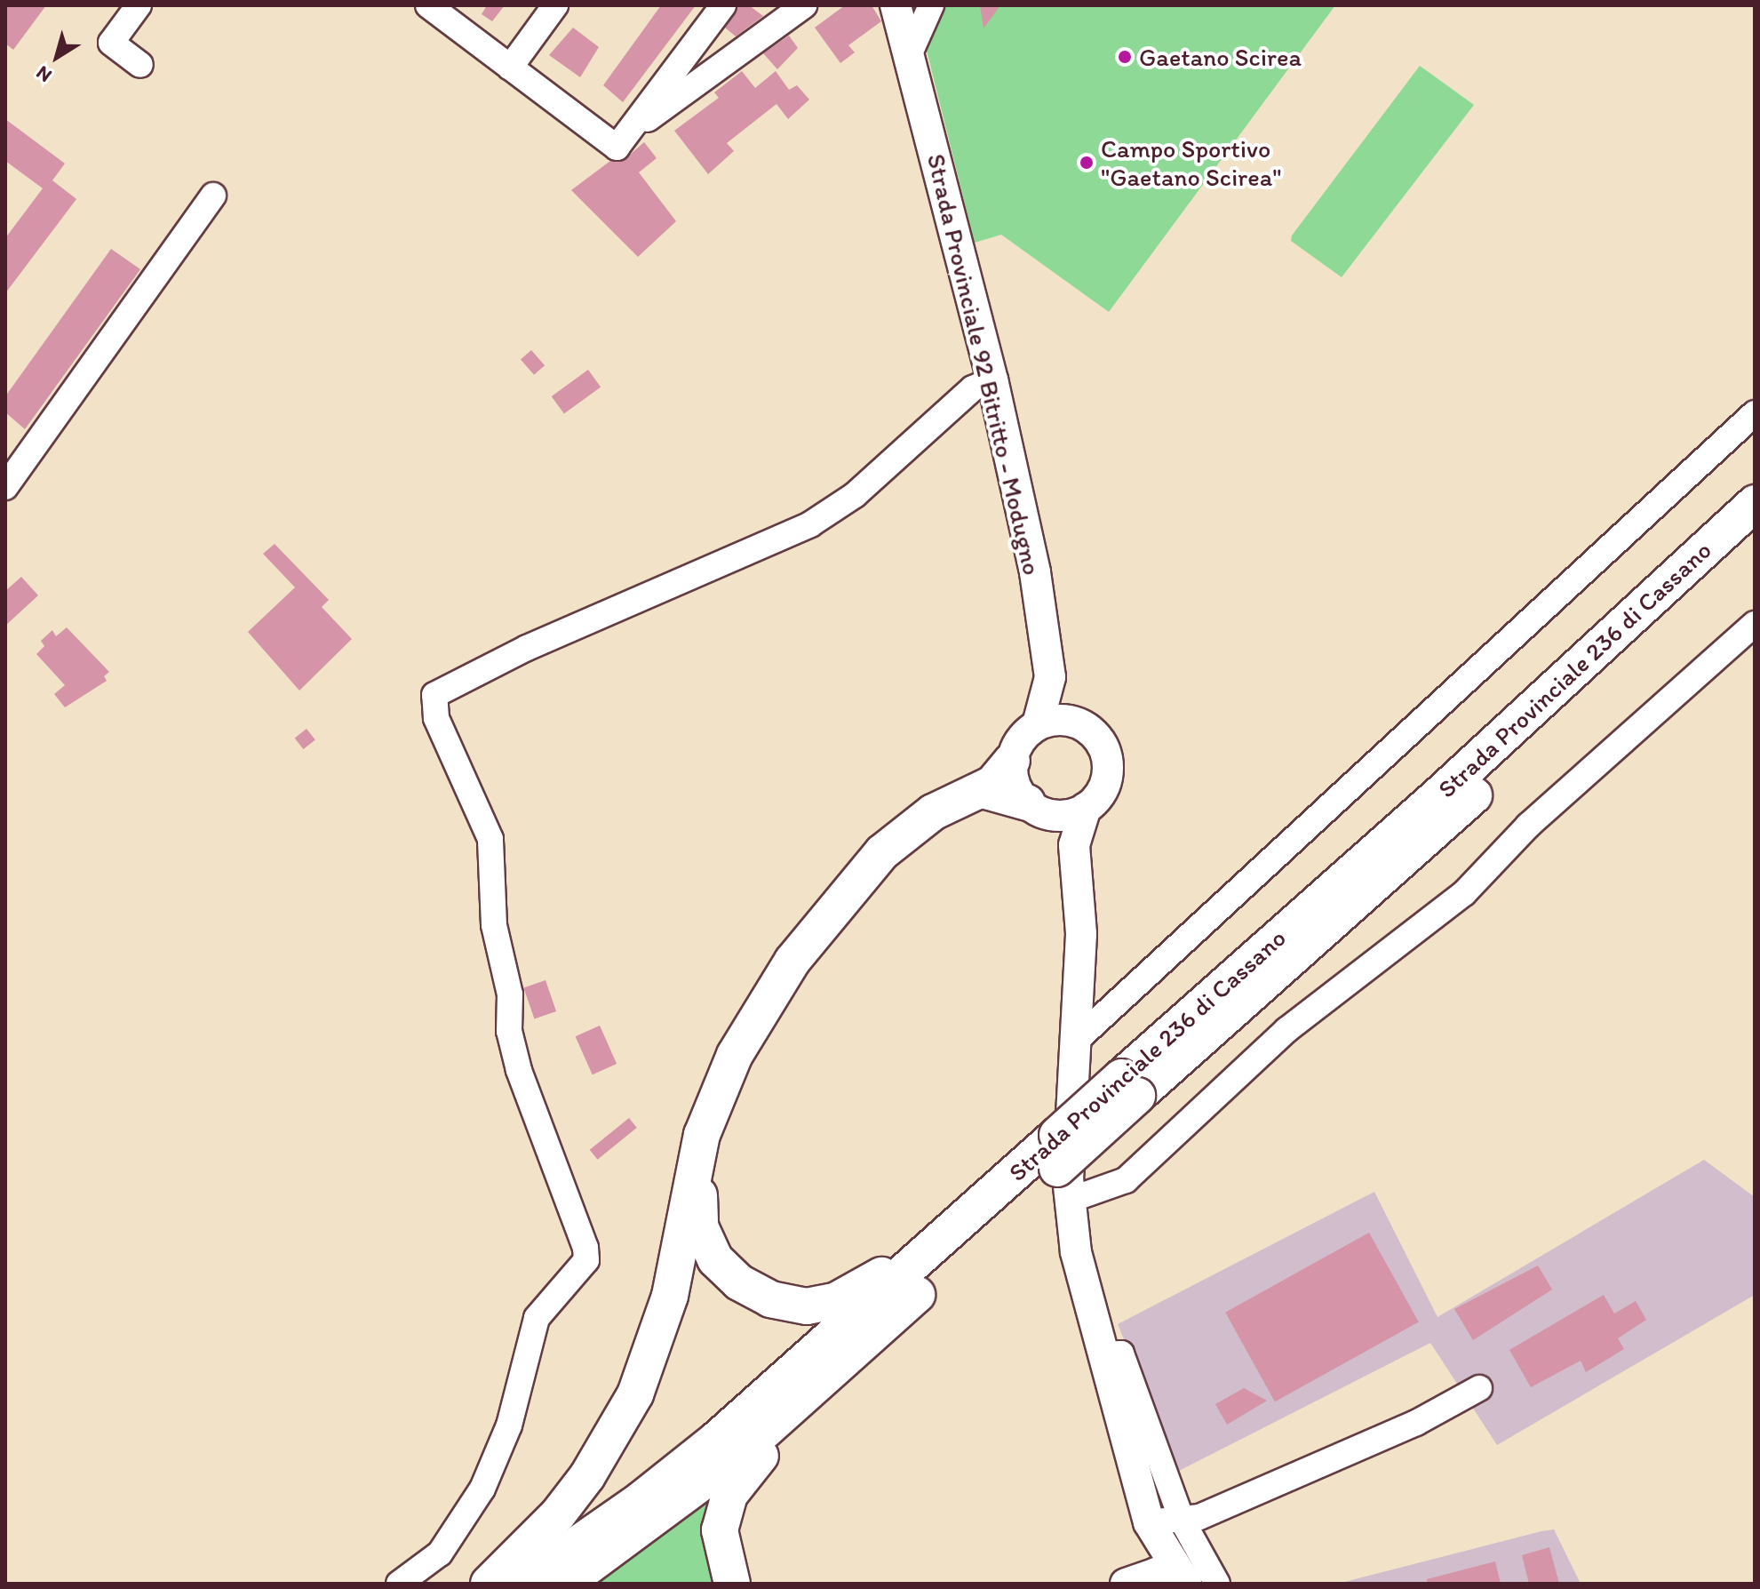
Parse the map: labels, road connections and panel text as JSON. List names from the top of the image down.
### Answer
{
  "streets": {
    "highway": ["Strada Provinciale 236 di Cassano"],
    "main road": ["Strada Provinciale 92 Bitritto - Modugno"]
  },
  "places": ["Gaetano Scirea", "Campo Sportivo \"Gaetano Scirea\""],
  "north": "bottom left"
}
